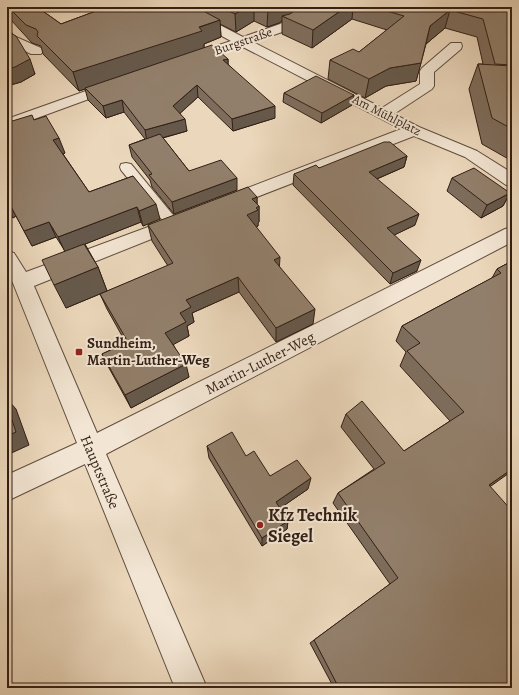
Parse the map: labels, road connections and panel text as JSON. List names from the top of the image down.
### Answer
{
  "streets": {
    "street": [
      "Burgstraße",
      "Am Mühlplatz",
      "Martin-Luther-Weg",
      "Hauptstraße"
    ]
  },
  "crossings": [
    ["Burgstraße", "Am Mühlplatz"],
    ["Martin-Luther-Weg", "Hauptstraße"]
  ],
  "places": {
    "transit": ["Sundheim, Martin-Luther-Weg"],
    "other": ["Kfz Technik Siegel"]
  }
}
